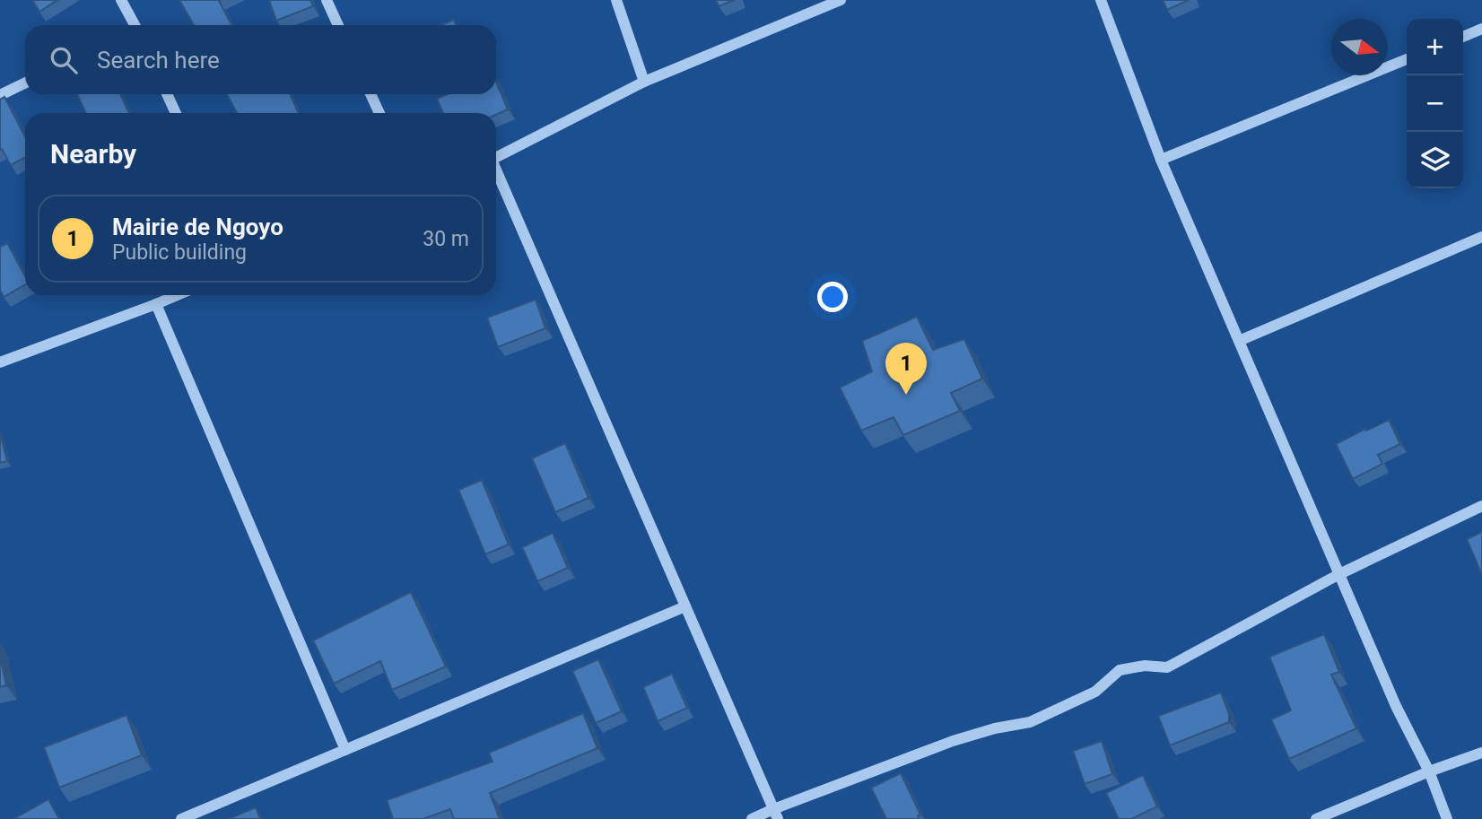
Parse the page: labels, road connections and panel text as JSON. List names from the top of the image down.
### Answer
{
  "north": "right",
  "page": {
    "map_buttons": ["+", "−"],
    "search": "Search here",
    "heading": "Nearby",
    "list": [
      {
        "mark": "1",
        "name": "Mairie de Ngoyo",
        "note": "Public building",
        "value": "30 m"
      }
    ],
    "pins": "1"
  }
}
